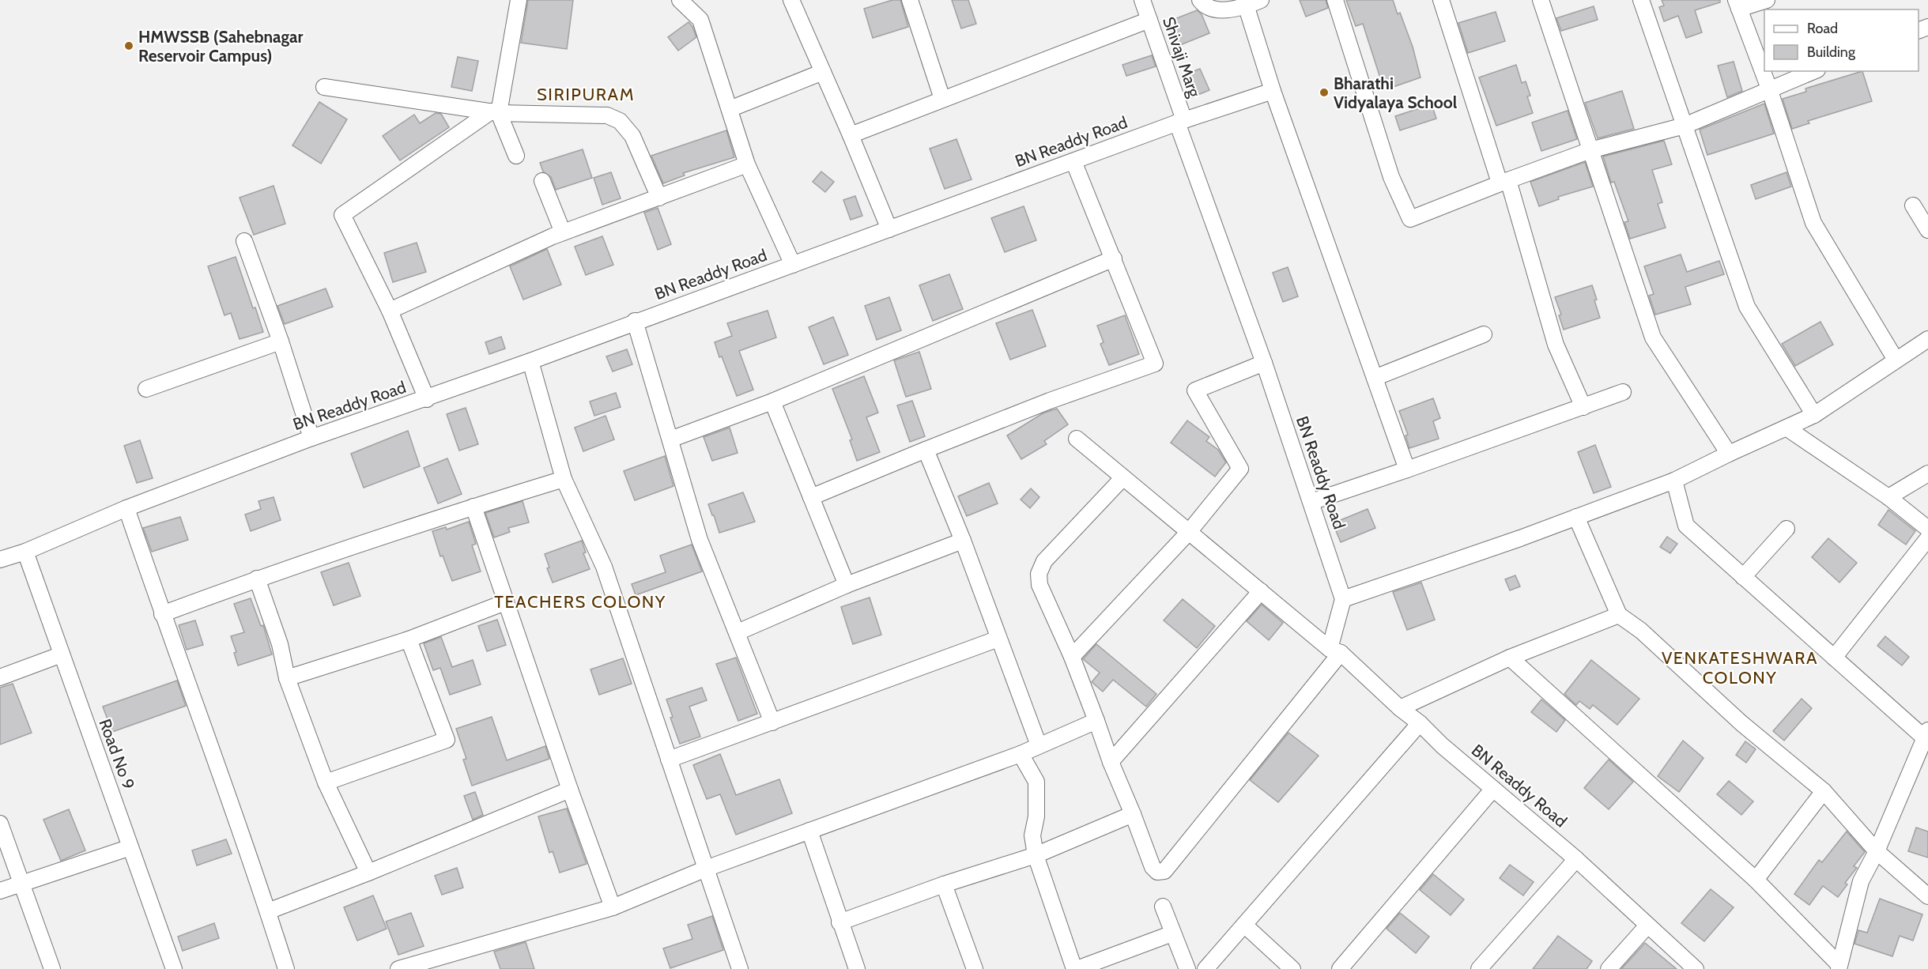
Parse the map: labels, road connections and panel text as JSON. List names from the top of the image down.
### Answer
{
  "streets": {
    "street": ["Shivaji Marg", "BN Readdy Road", "Road No 9"]
  },
  "crossings": [
    ["Shivaji Marg", "BN Readdy Road"],
    ["BN Readdy Road", "Road No 9"]
  ],
  "districts": ["SIRIPURAM", "TEACHERS COLONY", "VENKATESHWARA COLONY"],
  "places": ["HMWSSB (Sahebnagar Reservoir Campus)", "Bharathi Vidyalaya School"],
  "legend": ["Road", "Building"]
}
